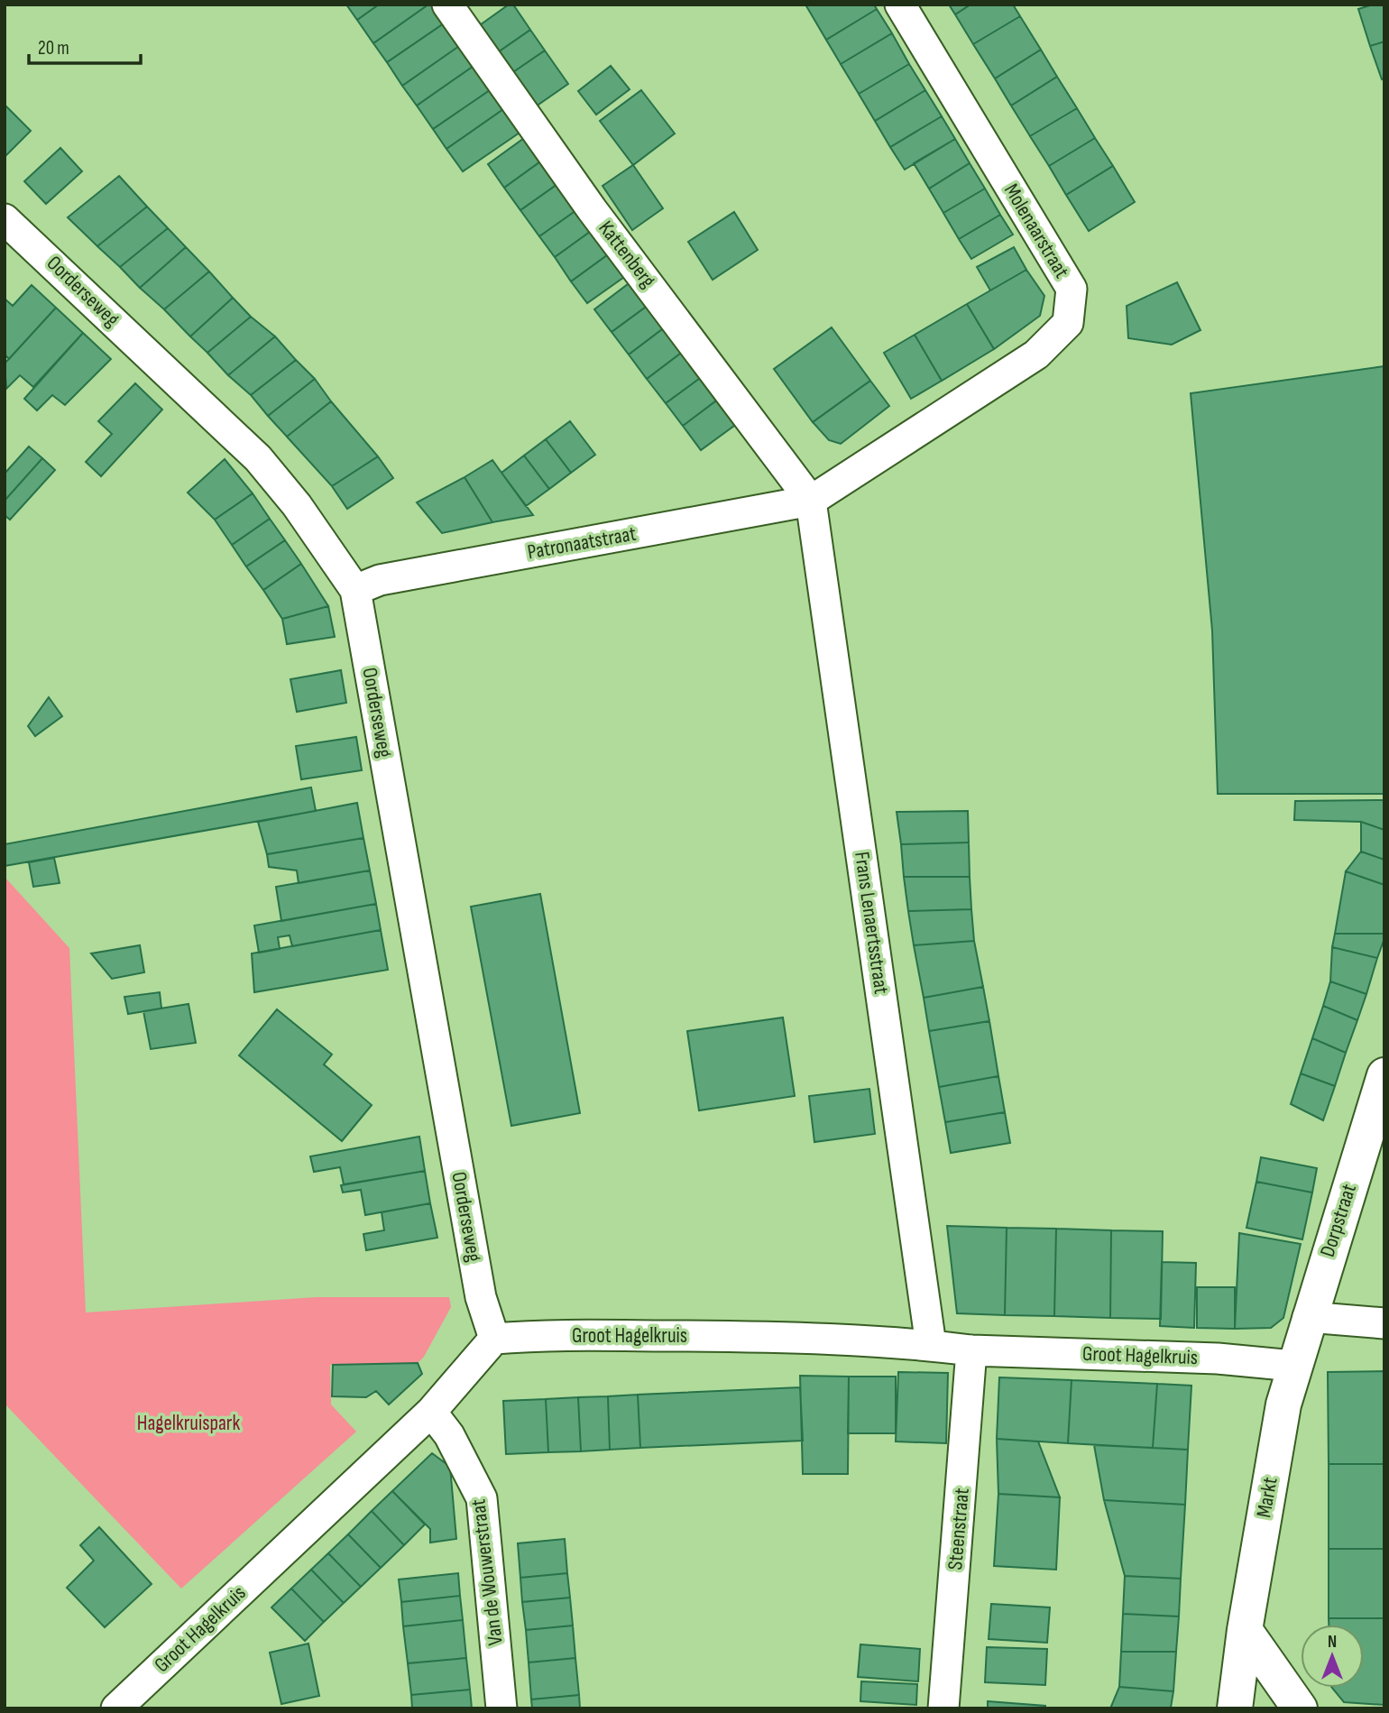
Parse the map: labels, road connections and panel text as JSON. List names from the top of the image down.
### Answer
{
  "streets": {
    "main road": ["Dorpstraat", "Markt"],
    "street": [
      "Molenaarstraat",
      "Kattenberg",
      "Oorderseweg",
      "Patronaatstraat",
      "Frans Lenaertsstraat",
      "Groot Hagelkruis",
      "Steenstraat",
      "Van de Wouwerstraat"
    ]
  },
  "crossings": [
    ["Molenaarstraat", "Kattenberg"],
    ["Molenaarstraat", "Patronaatstraat"],
    ["Molenaarstraat", "Frans Lenaertsstraat"],
    ["Kattenberg", "Patronaatstraat"],
    ["Kattenberg", "Frans Lenaertsstraat"],
    ["Oorderseweg", "Patronaatstraat"],
    ["Oorderseweg", "Groot Hagelkruis"],
    ["Patronaatstraat", "Frans Lenaertsstraat"],
    ["Frans Lenaertsstraat", "Groot Hagelkruis"],
    ["Dorpstraat", "Groot Hagelkruis"],
    ["Dorpstraat", "Markt"],
    ["Groot Hagelkruis", "Markt"],
    ["Groot Hagelkruis", "Steenstraat"],
    ["Groot Hagelkruis", "Van de Wouwerstraat"]
  ],
  "parks": ["Hagelkruispark"],
  "scale_bar": "20 m",
  "north": "top"
}
